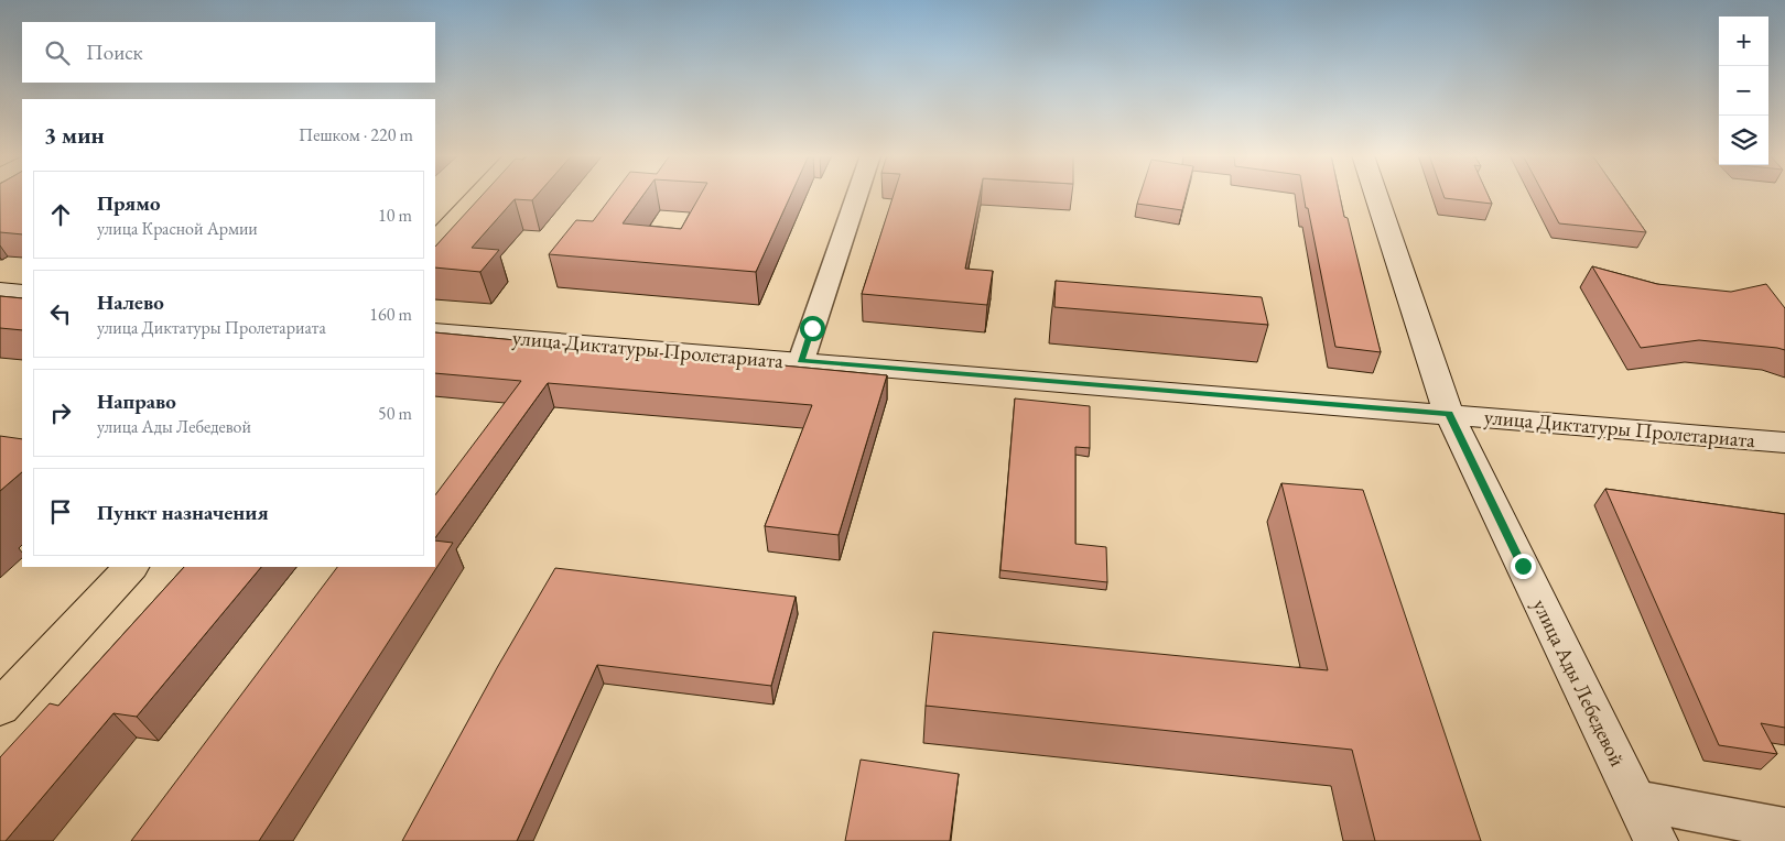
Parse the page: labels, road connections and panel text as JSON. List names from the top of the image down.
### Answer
{
  "streets": {
    "street": ["улица Диктатуры Пролетариата", "улица Ады Лебедевой"]
  },
  "crossings": [
    ["улица Диктатуры Пролетариата", "улица Ады Лебедевой"]
  ],
  "page": {
    "map_buttons": ["+", "−"],
    "search": "Поиск",
    "heading": ["3 мин", "Пешком · 220 m"],
    "list": [
      ["Прямо", "улица Красной Армии", "10 m"],
      ["Налево", "улица Диктатуры Пролетариата", "160 m"],
      ["Направо", "улица Ады Лебедевой", "50 m"],
      "Пункт назначения"
    ]
  }
}
